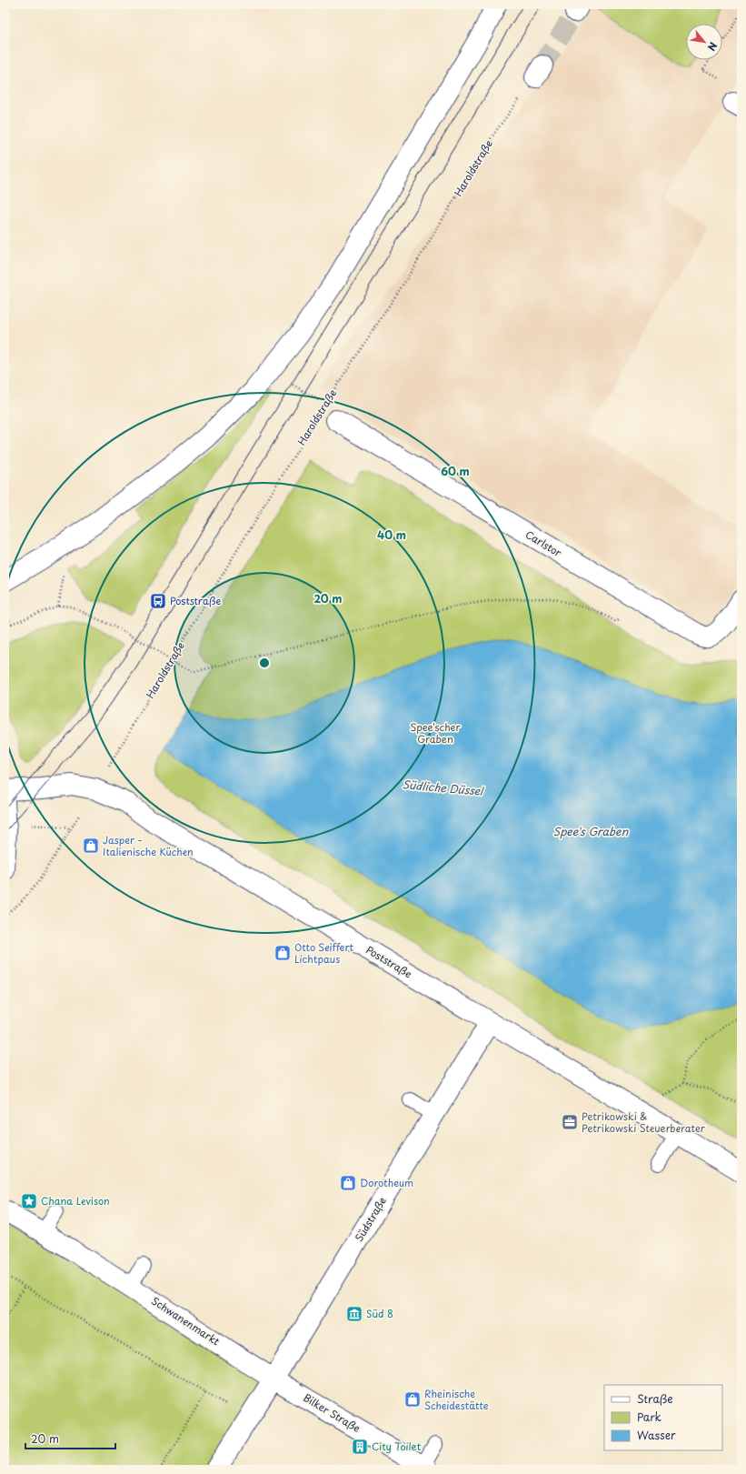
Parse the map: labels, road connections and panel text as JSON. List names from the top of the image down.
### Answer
{
  "streets": {
    "street": [
      "Carlstor",
      "Poststraße",
      "Südstraße",
      "Schwanenmarkt",
      "Bilker Straße"
    ],
    "path": ["Haroldstraße"]
  },
  "crossings": [
    ["Poststraße", "Südstraße"],
    ["Südstraße", "Schwanenmarkt"],
    ["Südstraße", "Bilker Straße"],
    ["Schwanenmarkt", "Bilker Straße"]
  ],
  "water": ["Südliche Düssel", "Spee's Graben"],
  "parks": ["Spee'scher Graben"],
  "places": {
    "bus stop": ["Poststraße"],
    "shop": [
      "Jasper - Italienische Küchen",
      "Otto Seiffert Lichtpaus",
      "Dorotheum",
      "Rheinische Scheidestätte"
    ],
    "office": ["Petrikowski & Petrikowski Steuerberater"],
    "place": ["Chana Levison"],
    "museum": ["Süd 8"],
    "building": ["City Toilet"]
  },
  "legend": ["Straße", "Park", "Wasser"],
  "scale_bar": "20 m",
  "north": "bottom right",
  "rings": ["60 m", "40 m", "20 m"]
}
